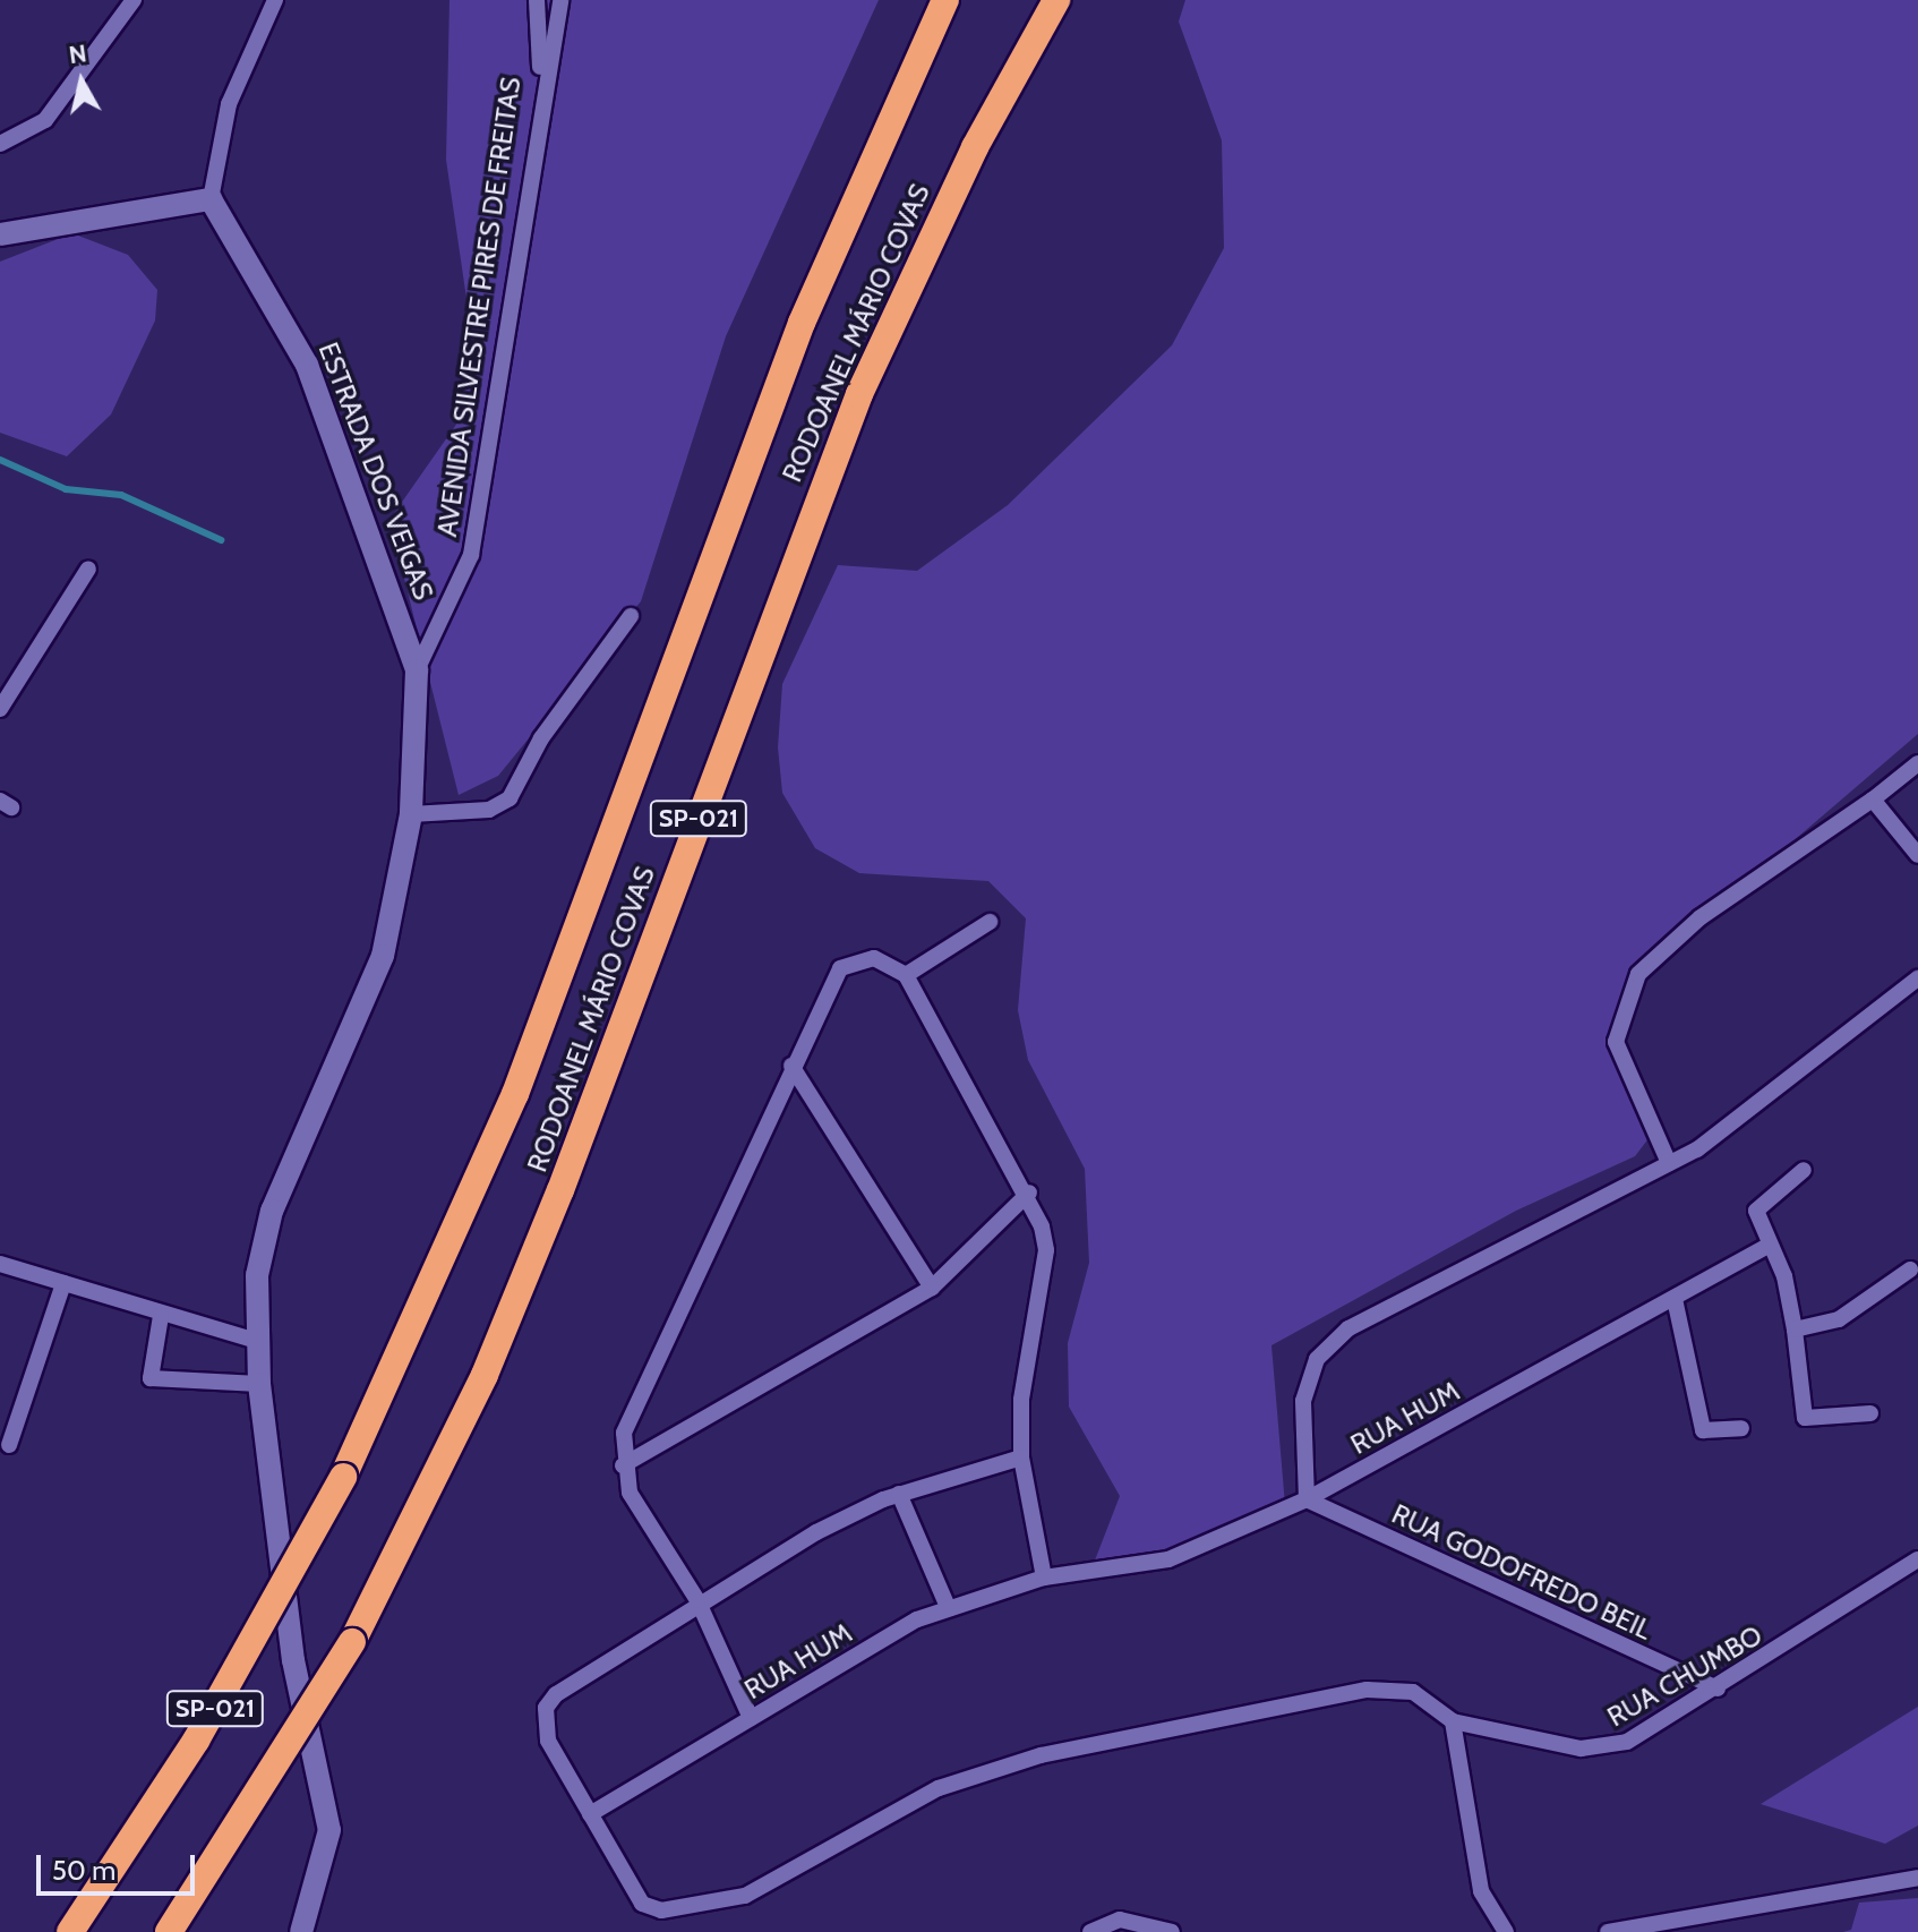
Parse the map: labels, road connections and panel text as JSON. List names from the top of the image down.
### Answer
{
  "streets": {
    "highway": ["RODOANEL MÁRIO COVAS", "SP-021"],
    "street": [
      "AVENIDA SILVESTRE PIRES DE FREITAS",
      "ESTRADA DOS VEIGAS",
      "RUA HUM",
      "RUA GODOFREDO BEIL",
      "RUA CHUMBO"
    ]
  },
  "crossings": [
    ["AVENIDA SILVESTRE PIRES DE FREITAS", "ESTRADA DOS VEIGAS"],
    ["RUA HUM", "RUA GODOFREDO BEIL"],
    ["RUA GODOFREDO BEIL", "RUA CHUMBO"]
  ],
  "scale_bar": "50 m",
  "north": "top"
}
